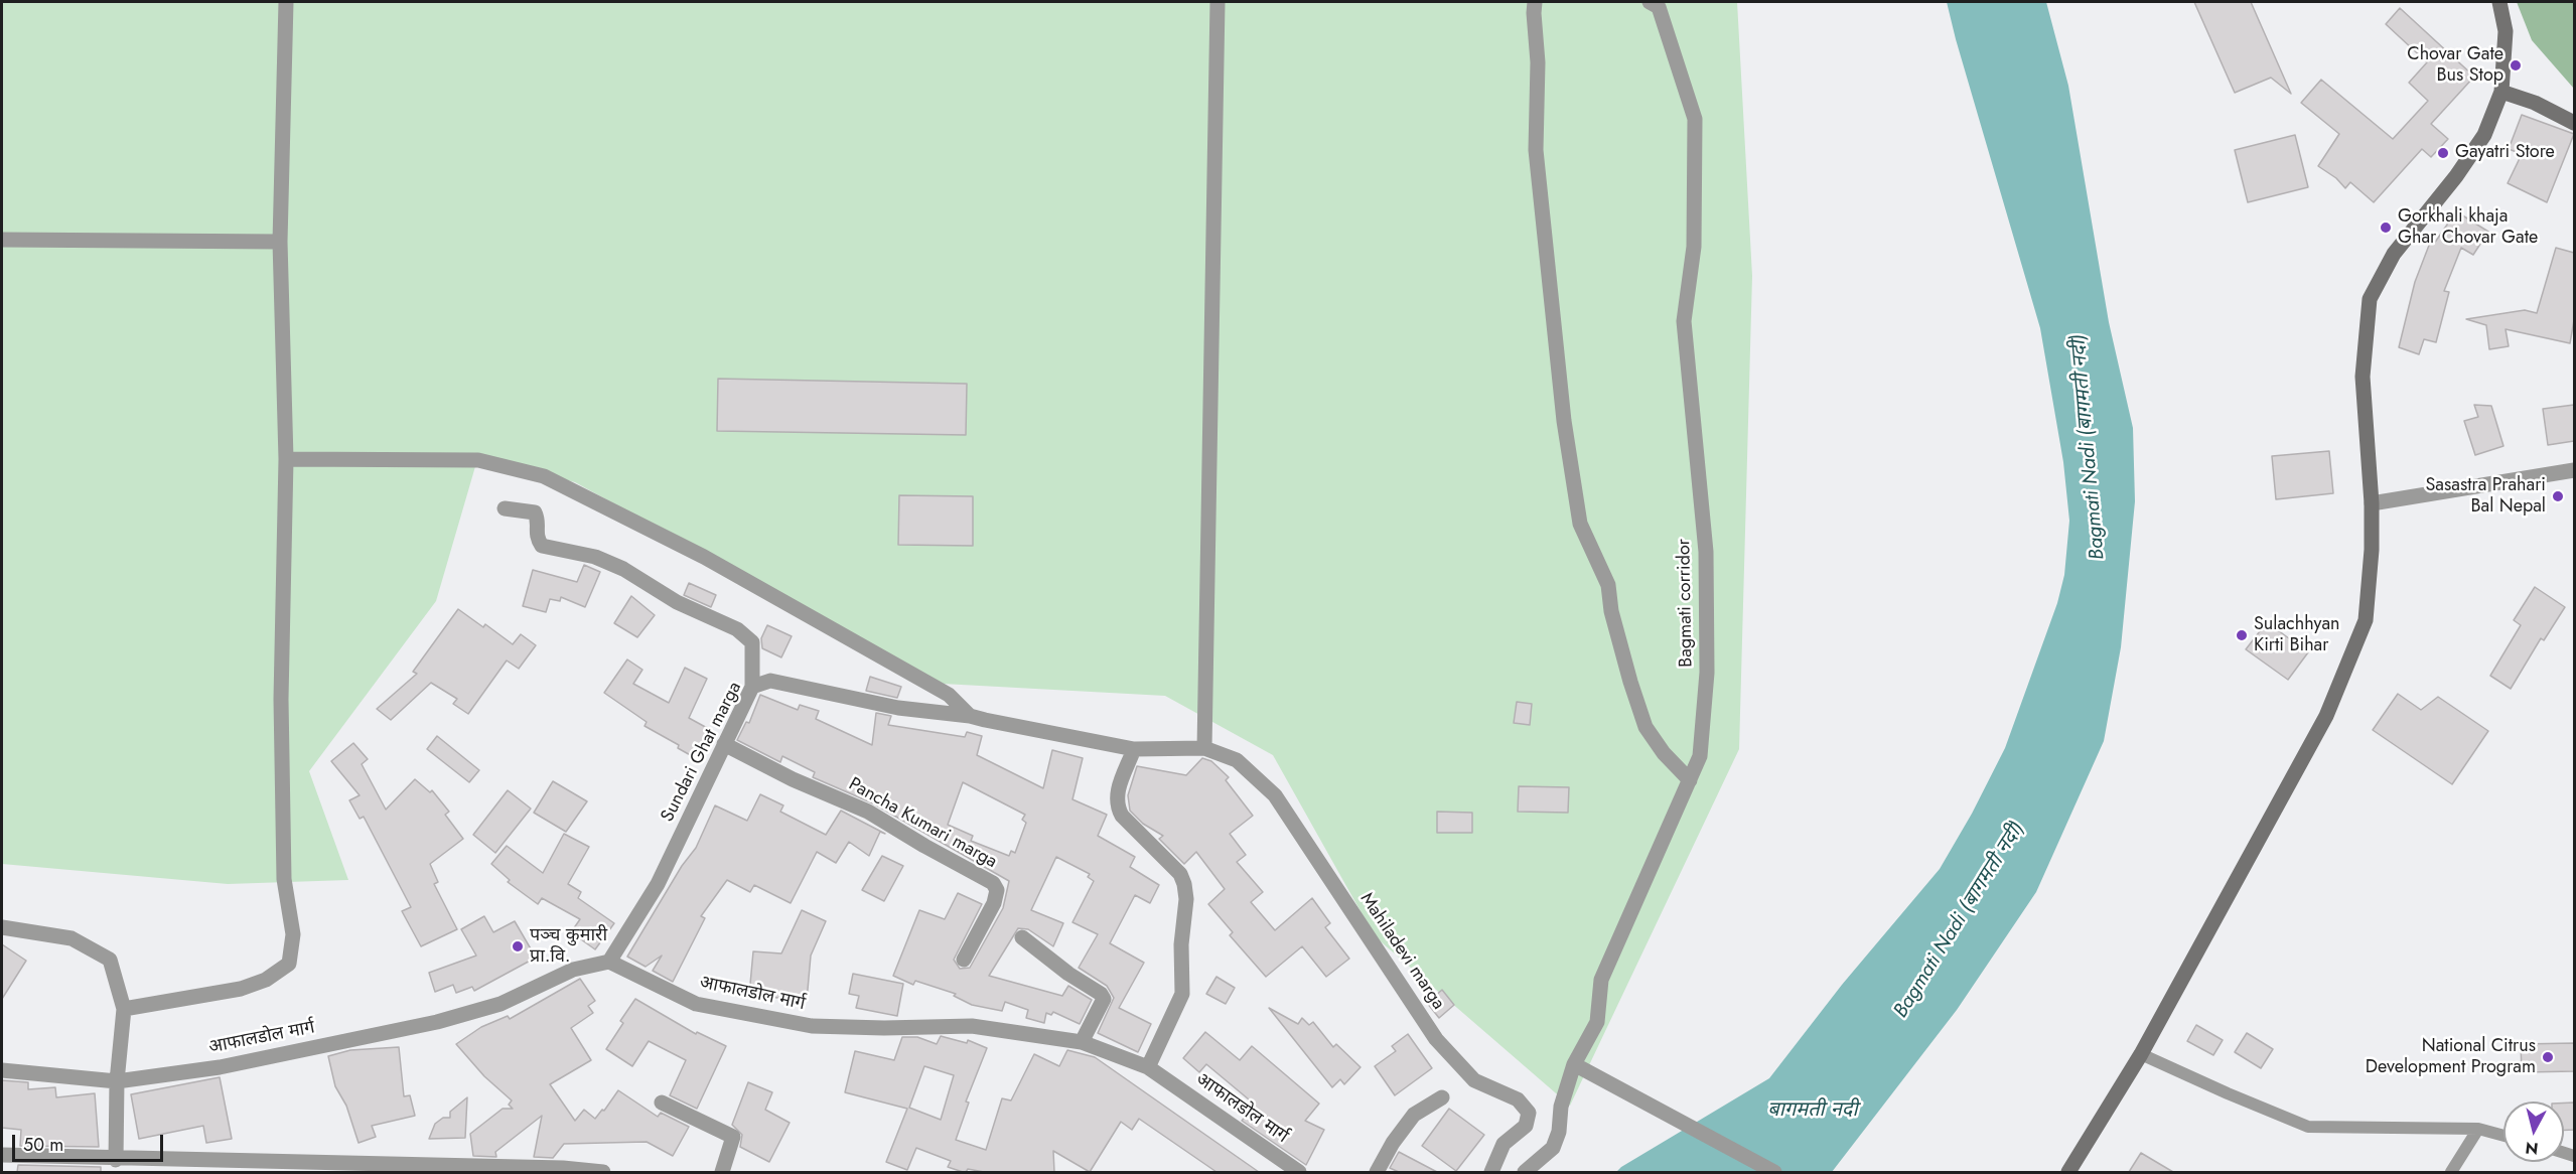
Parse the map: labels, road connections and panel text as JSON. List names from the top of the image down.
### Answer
{
  "streets": {
    "street": [
      "Bagmati corridor",
      "Sundari Ghat marga",
      "Pancha Kumari marga",
      "Mahiladevi marga",
      "आफालडोल मार्ग"
    ]
  },
  "crossings": [
    ["Sundari Ghat marga", "Pancha Kumari marga"],
    ["Sundari Ghat marga", "Mahiladevi marga"],
    ["Sundari Ghat marga", "आफालडोल मार्ग"]
  ],
  "water": ["Bagmati Nadi (बागमती नदी)", "बागमती नदी"],
  "places": [
    "Chovar Gate Bus Stop",
    "Gayatri Store",
    "Gorkhali khaja Ghar Chovar Gate",
    "Sasastra Prahari Bal Nepal",
    "Sulachhyan Kirti Bihar",
    "पञ्च कुमारी प्रा.वि.",
    "National Citrus Development Program"
  ],
  "scale_bar": "50 m",
  "north": "bottom"
}
